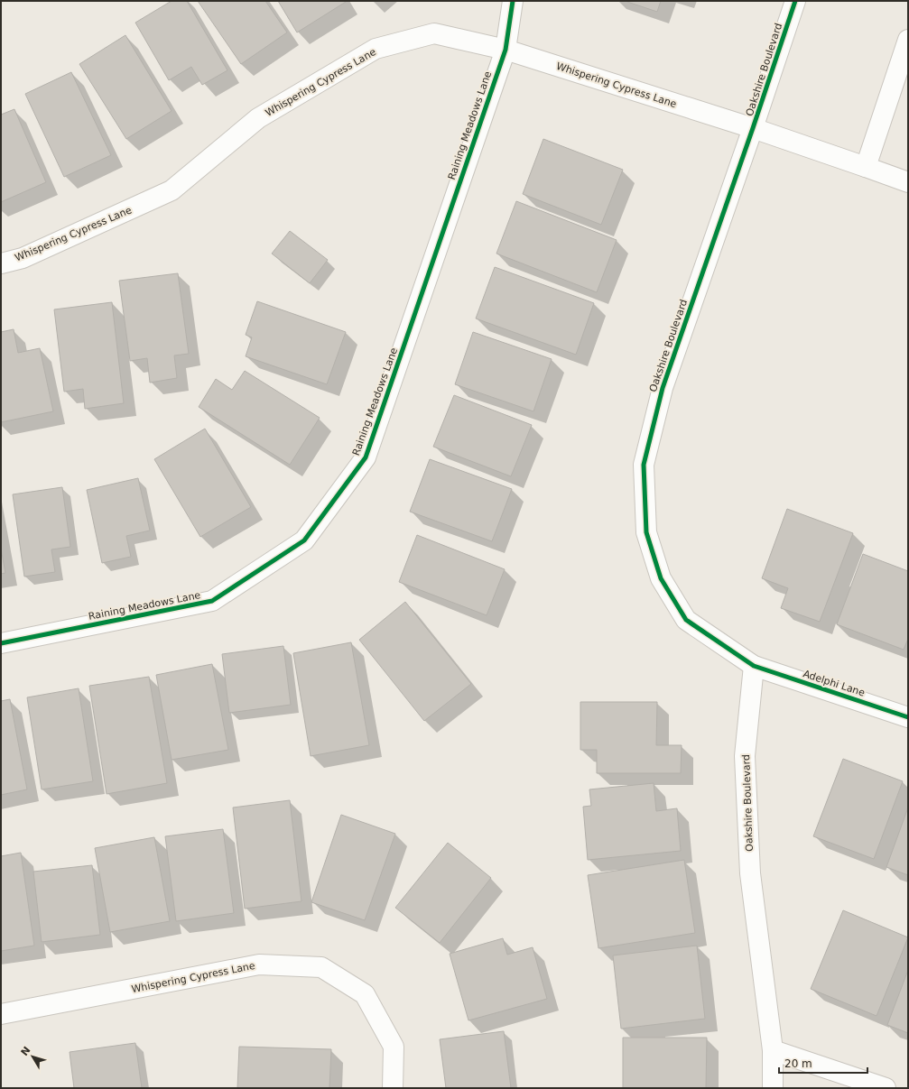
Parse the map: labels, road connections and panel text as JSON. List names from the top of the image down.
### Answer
{
  "streets": {
    "street": [
      "Oakshire Boulevard",
      "Whispering Cypress Lane",
      "Raining Meadows Lane",
      "Adelphi Lane"
    ]
  },
  "crossings": [
    ["Oakshire Boulevard", "Whispering Cypress Lane"],
    ["Oakshire Boulevard", "Adelphi Lane"],
    ["Whispering Cypress Lane", "Raining Meadows Lane"]
  ],
  "scale_bar": "20 m",
  "north": "top left"
}
